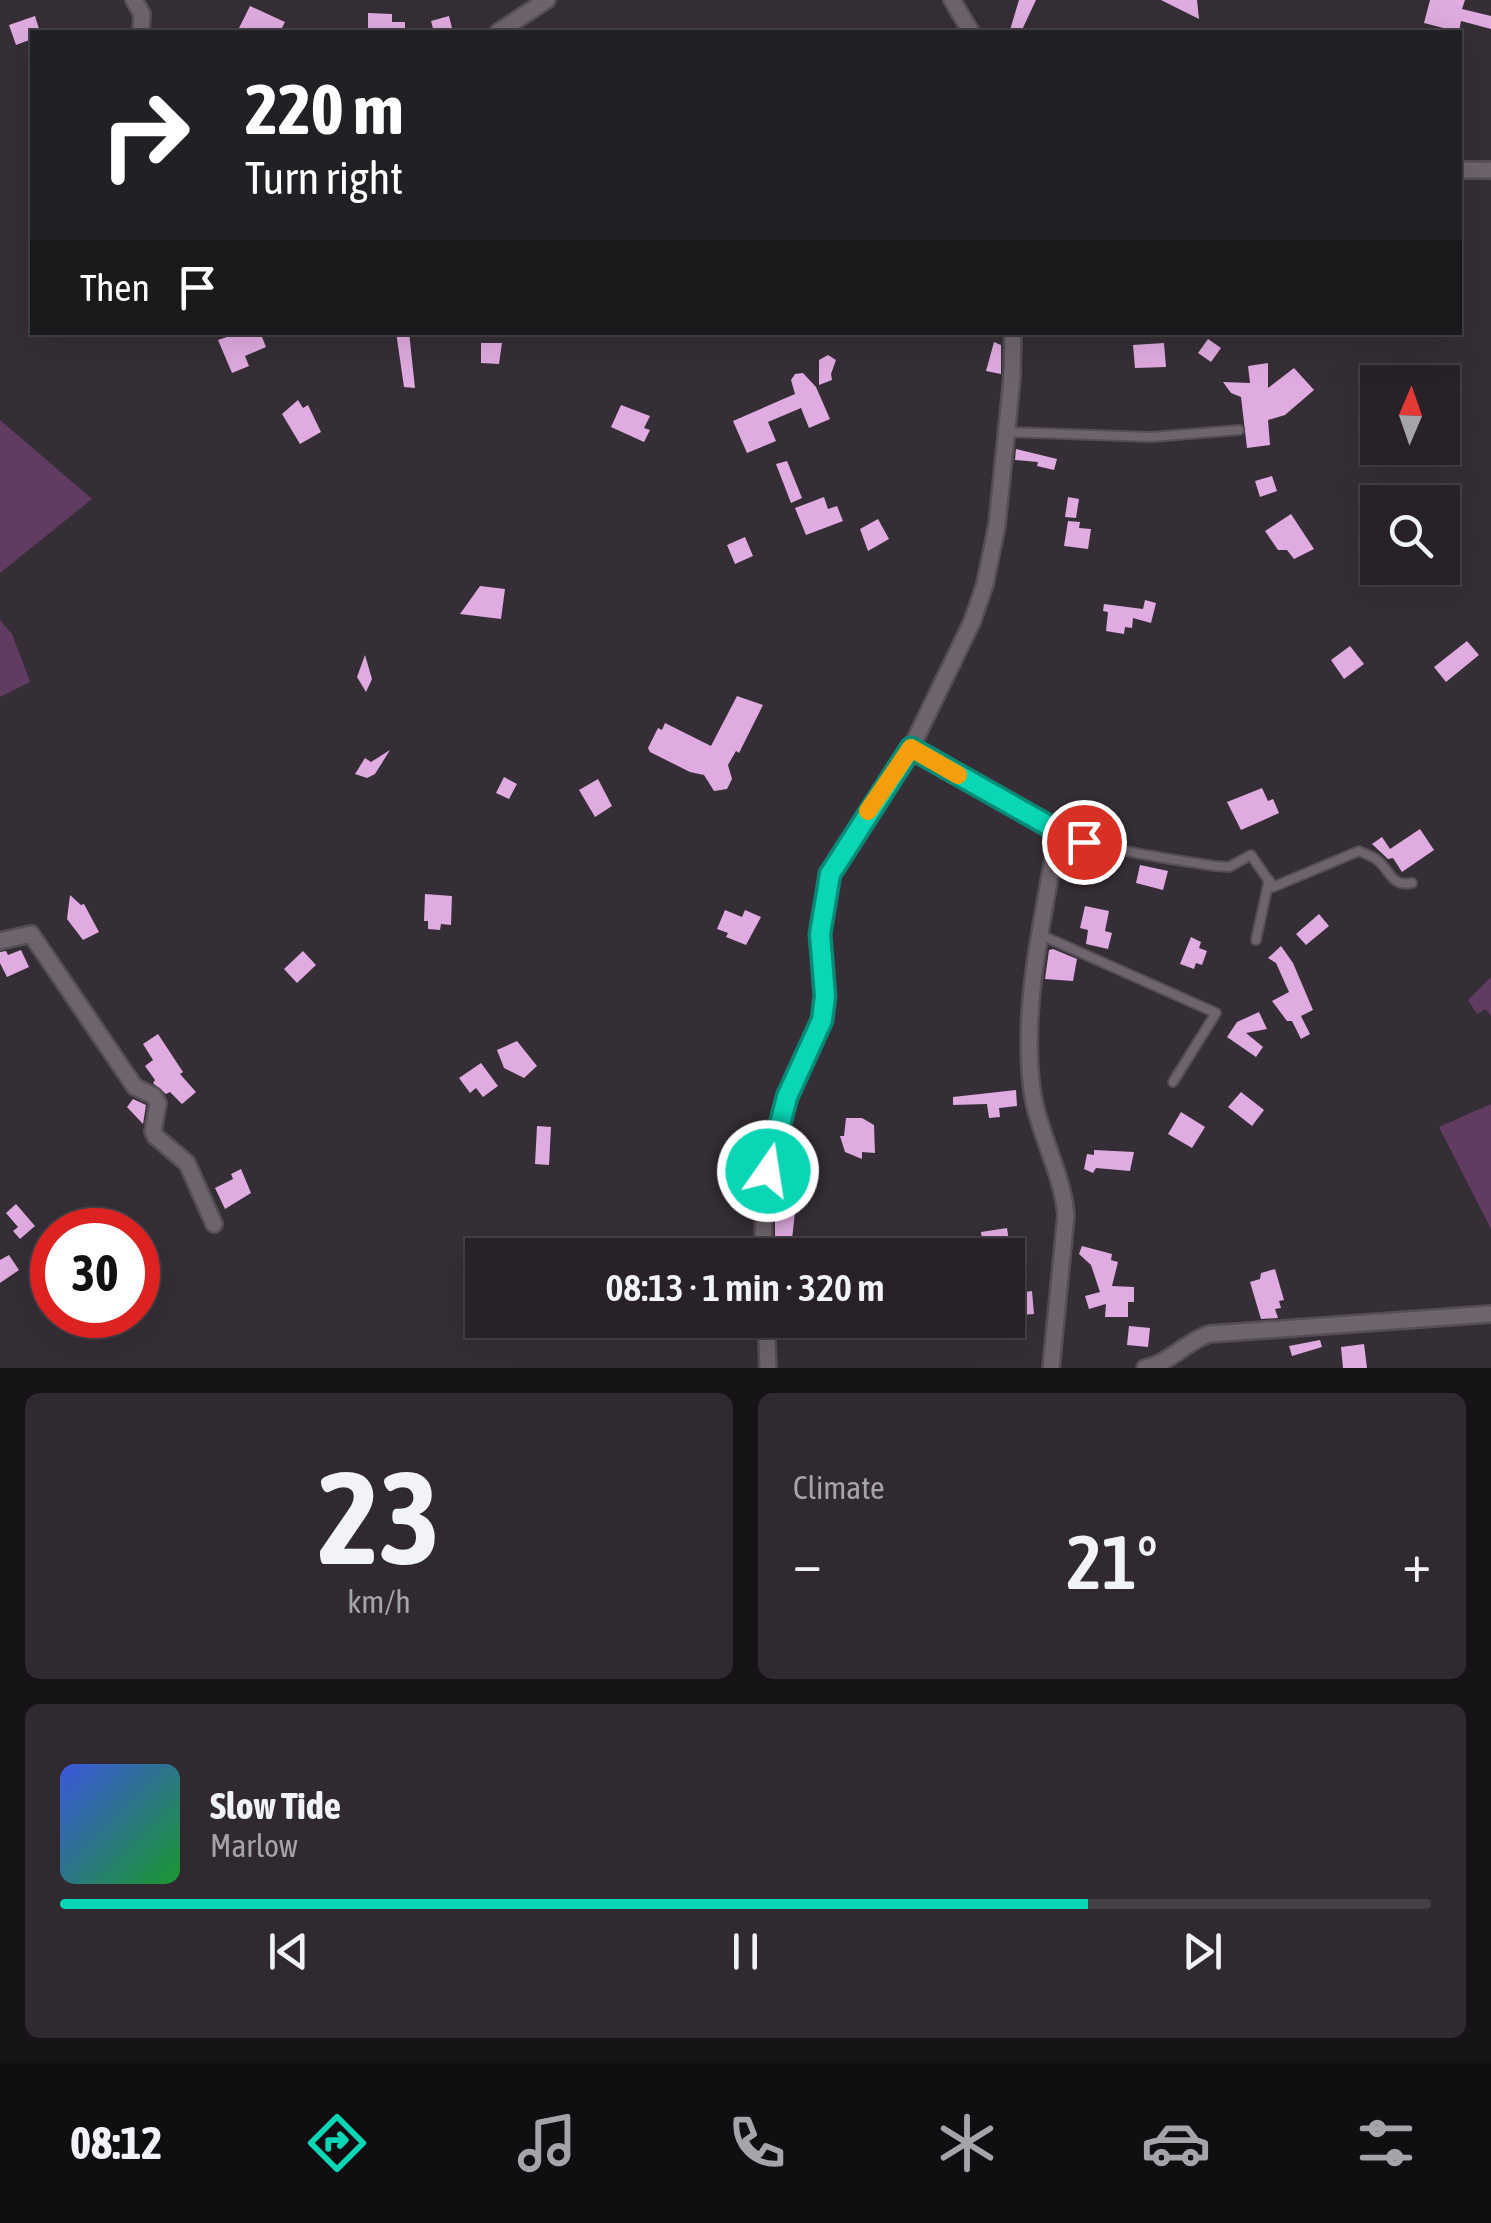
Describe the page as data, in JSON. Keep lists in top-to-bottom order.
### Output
{
  "north": "top",
  "page": {
    "turn": ["220 m", "Turn right"],
    "then": "Then",
    "limit": "30",
    "trip": "08:13 · 1 min · 320 m",
    "tile": [
      ["23", "km/h"],
      "Climate"
    ],
    "heat": ["−", "21°", "+"],
    "song": ["Slow Tide", "Marlow"],
    "tabs": "08:12"
  }
}
